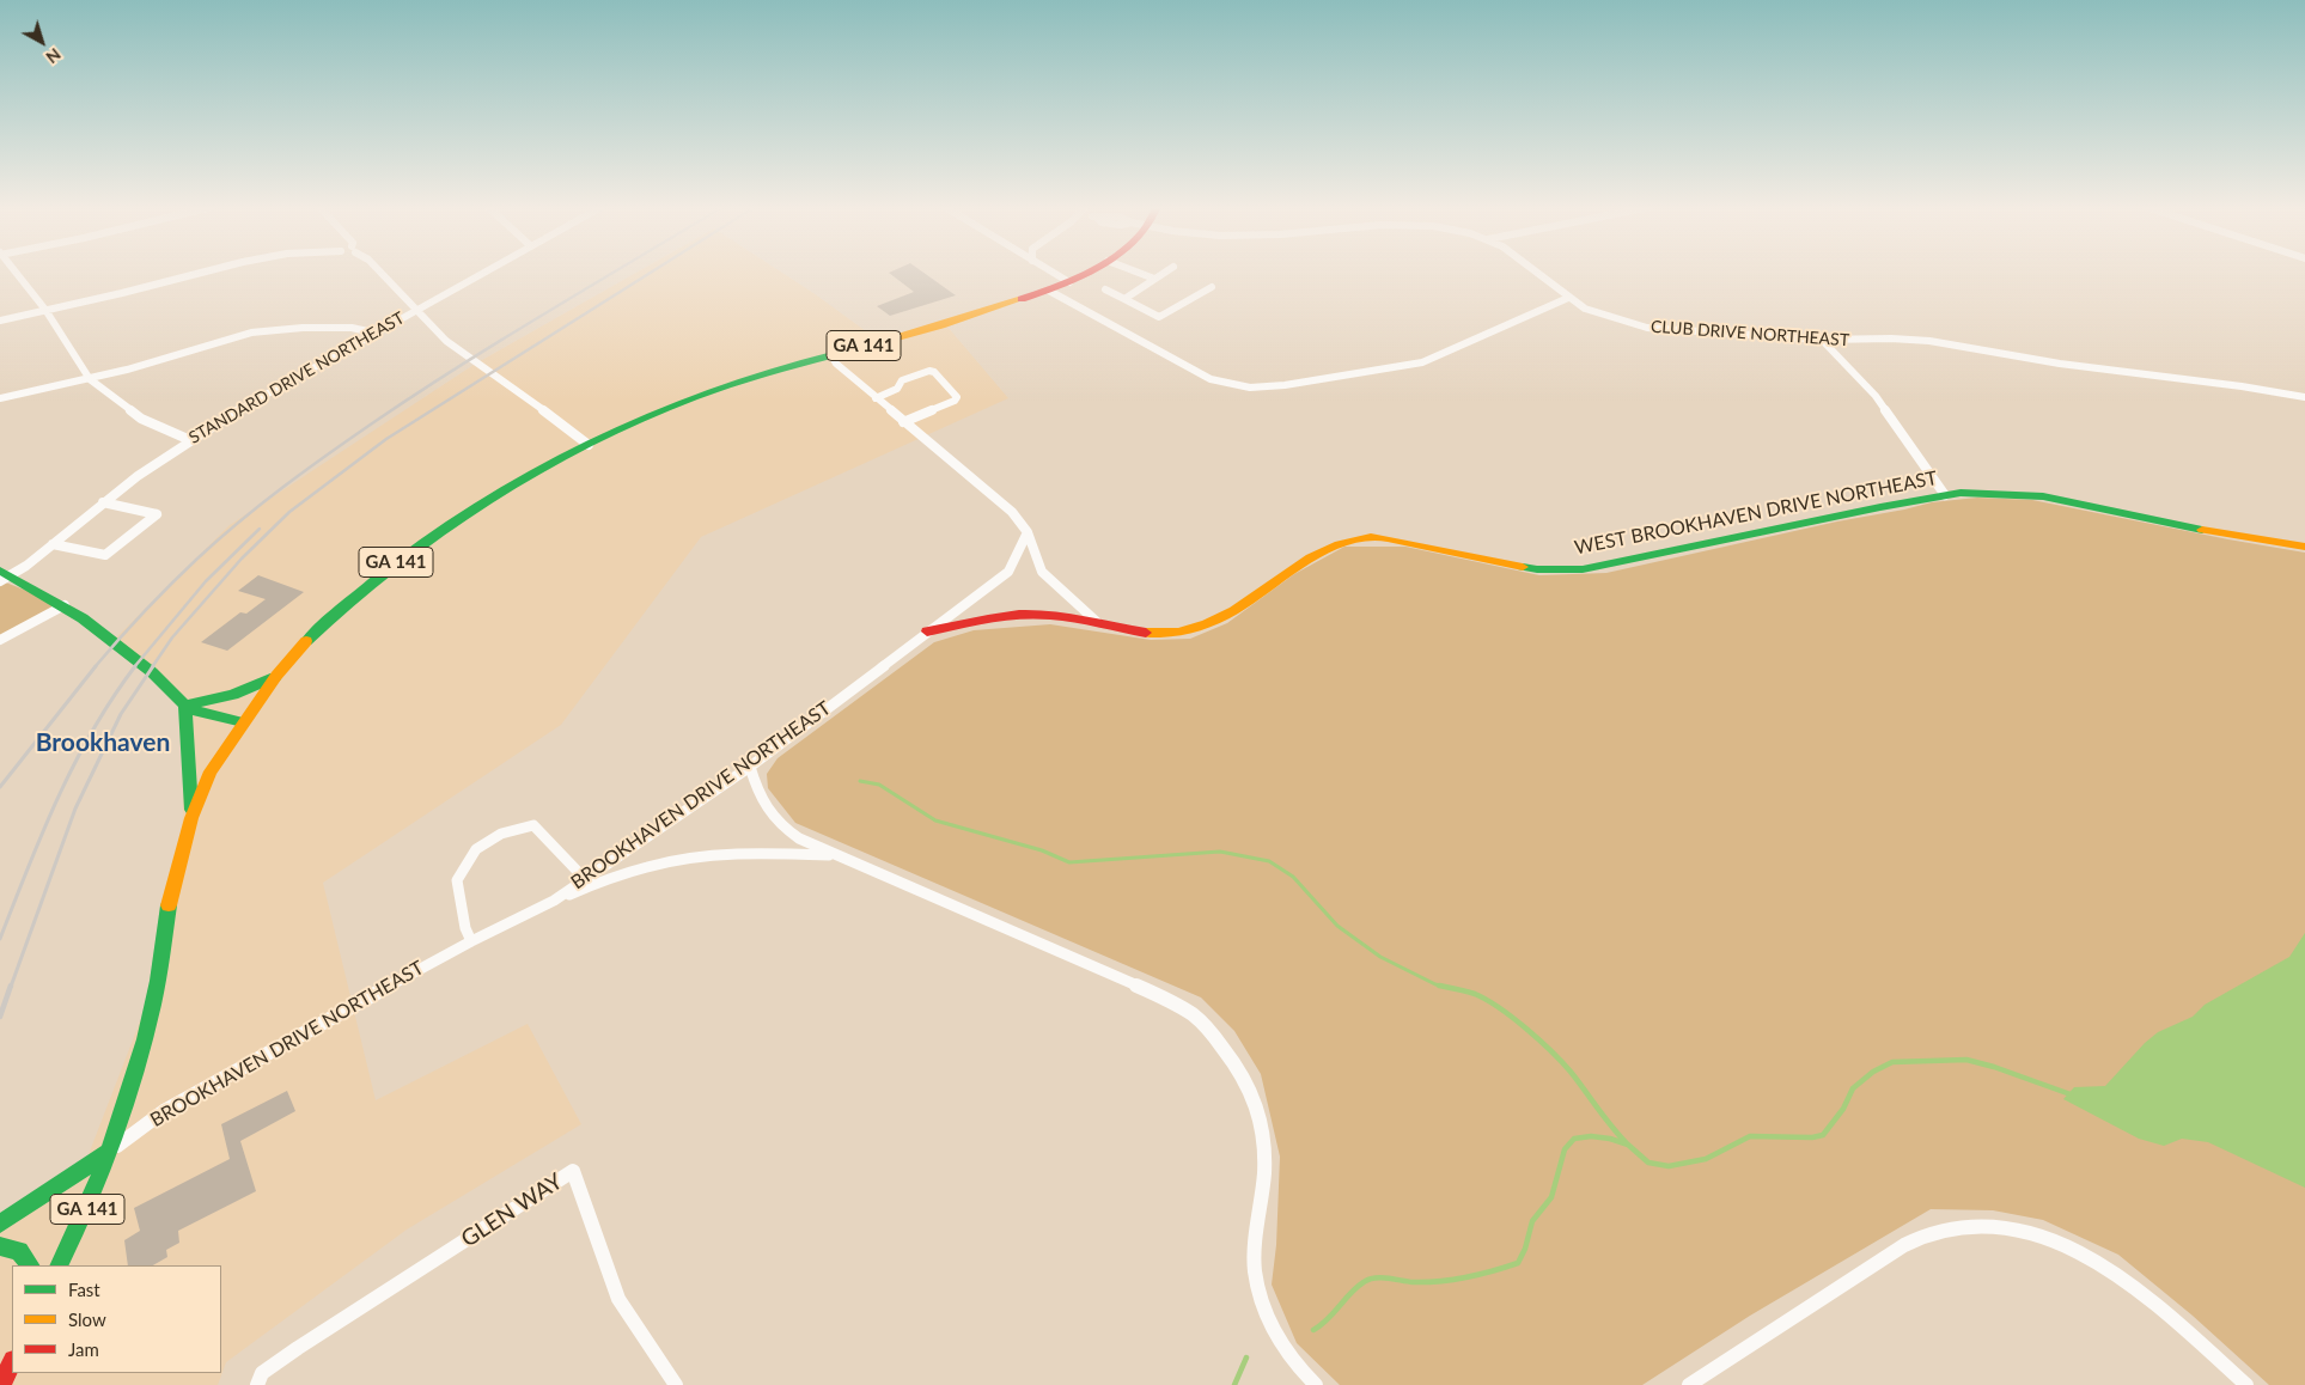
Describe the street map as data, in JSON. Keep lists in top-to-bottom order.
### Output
{
  "streets": {
    "main road": ["GA 141", "WEST BROOKHAVEN DRIVE NORTHEAST"],
    "street": [
      "CLUB DRIVE NORTHEAST",
      "STANDARD DRIVE NORTHEAST",
      "BROOKHAVEN DRIVE NORTHEAST",
      "GLEN WAY"
    ]
  },
  "crossings": [
    ["GA 141", "BROOKHAVEN DRIVE NORTHEAST"],
    ["WEST BROOKHAVEN DRIVE NORTHEAST", "BROOKHAVEN DRIVE NORTHEAST"]
  ],
  "districts": ["Brookhaven"],
  "legend": ["Fast", "Slow", "Jam"],
  "north": "bottom right"
}
